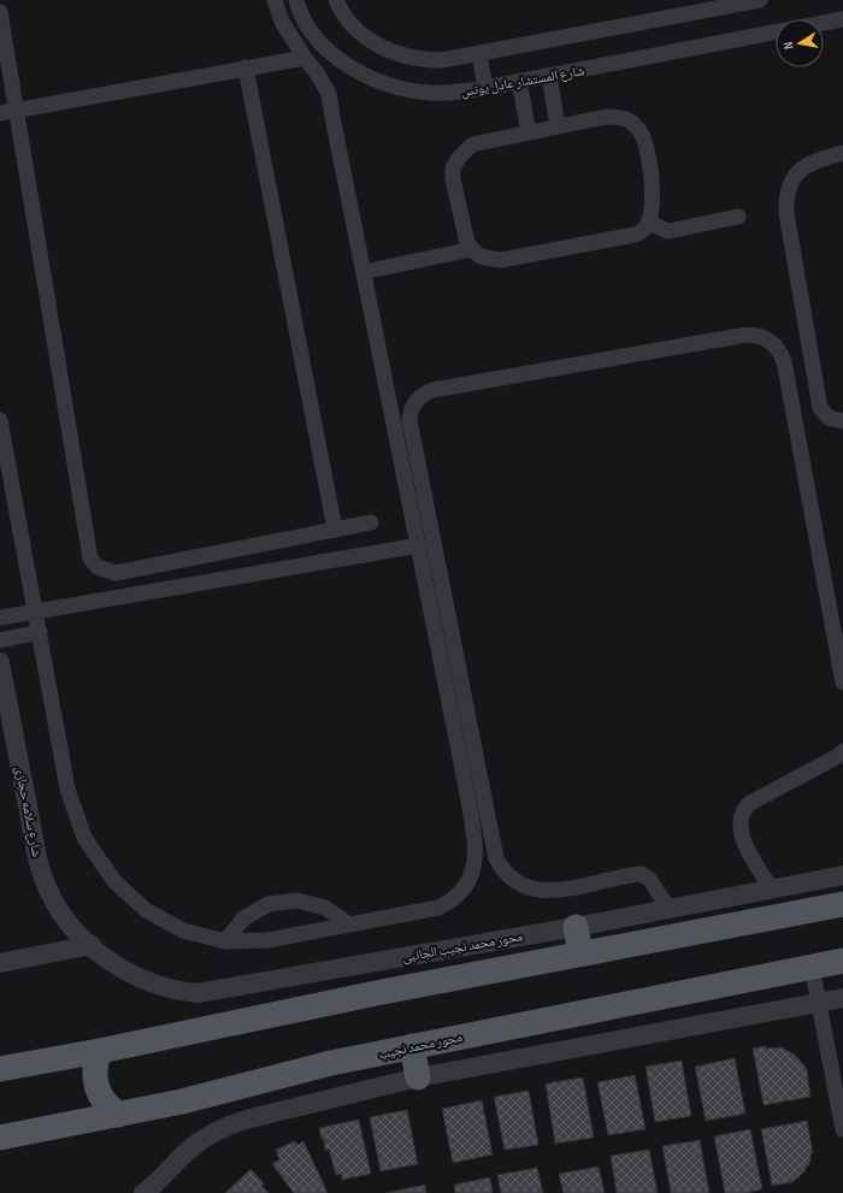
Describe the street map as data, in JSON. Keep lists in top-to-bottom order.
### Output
{
  "streets": {
    "main road": ["محور محمد نجيب"],
    "street": ["شارع المستشار عادل يونس", "شارع سلامه حجازى", "محور محمد نجيب الجانبى"]
  },
  "crossings": [
    ["شارع سلامه حجازى", "محور محمد نجيب الجانبى"]
  ],
  "north": "left"
}
